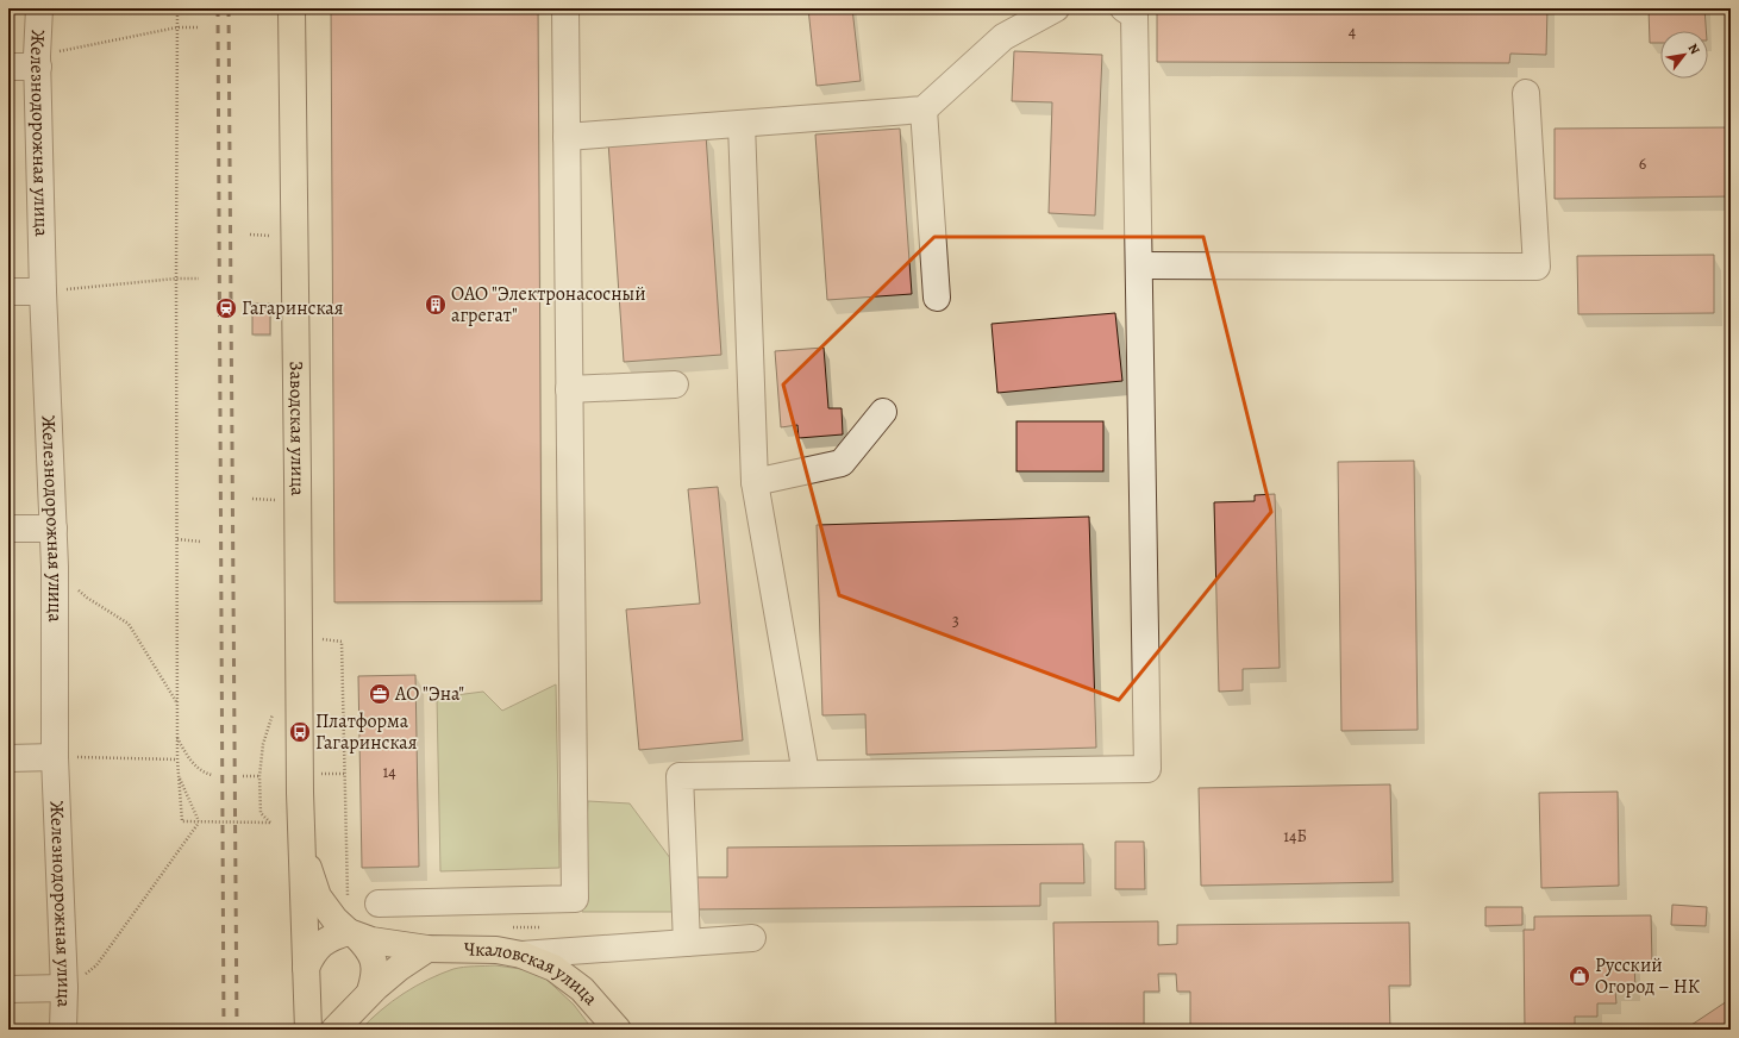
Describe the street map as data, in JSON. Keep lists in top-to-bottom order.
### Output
{
  "streets": {
    "main road": ["Заводская улица", "Чкаловская улица"],
    "street": ["Железнодорожная улица"]
  },
  "crossings": [
    ["Заводская улица", "Чкаловская улица"]
  ],
  "places": {
    "building": ["ОАО \"Электронасосный агрегат\""],
    "station": ["Гагаринская"],
    "office": ["АО \"Эна\""],
    "bus stop": ["Платформа Гагаринская"],
    "shop": ["Русский Огород – НК"]
  },
  "house_numbers": [
    "4",
    "6",
    "3",
    "14",
    "14Б"
  ],
  "north": "top right"
}
